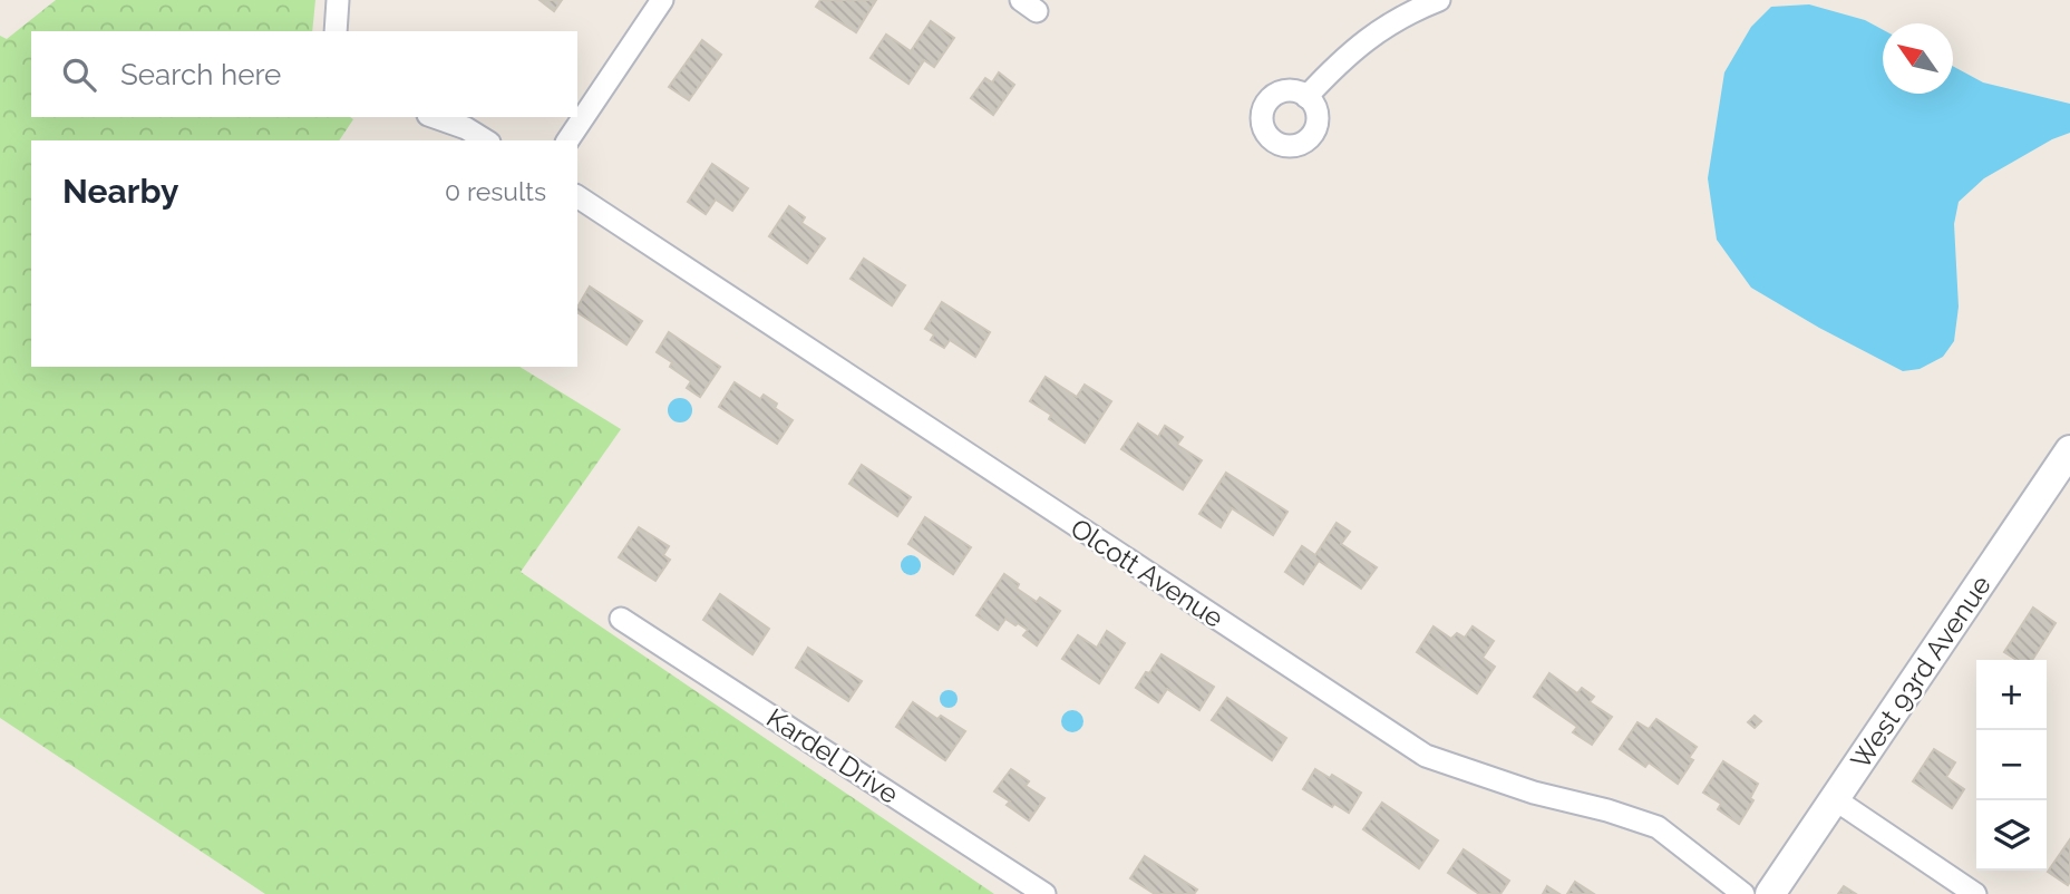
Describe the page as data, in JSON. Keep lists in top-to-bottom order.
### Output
{
  "streets": {
    "street": ["Olcott Avenue", "West 93rd Avenue", "Kardel Drive"]
  },
  "north": "top left",
  "page": {
    "search": "Search here",
    "heading": ["Nearby", "0 results"],
    "map_buttons": ["+", "−"]
  }
}
